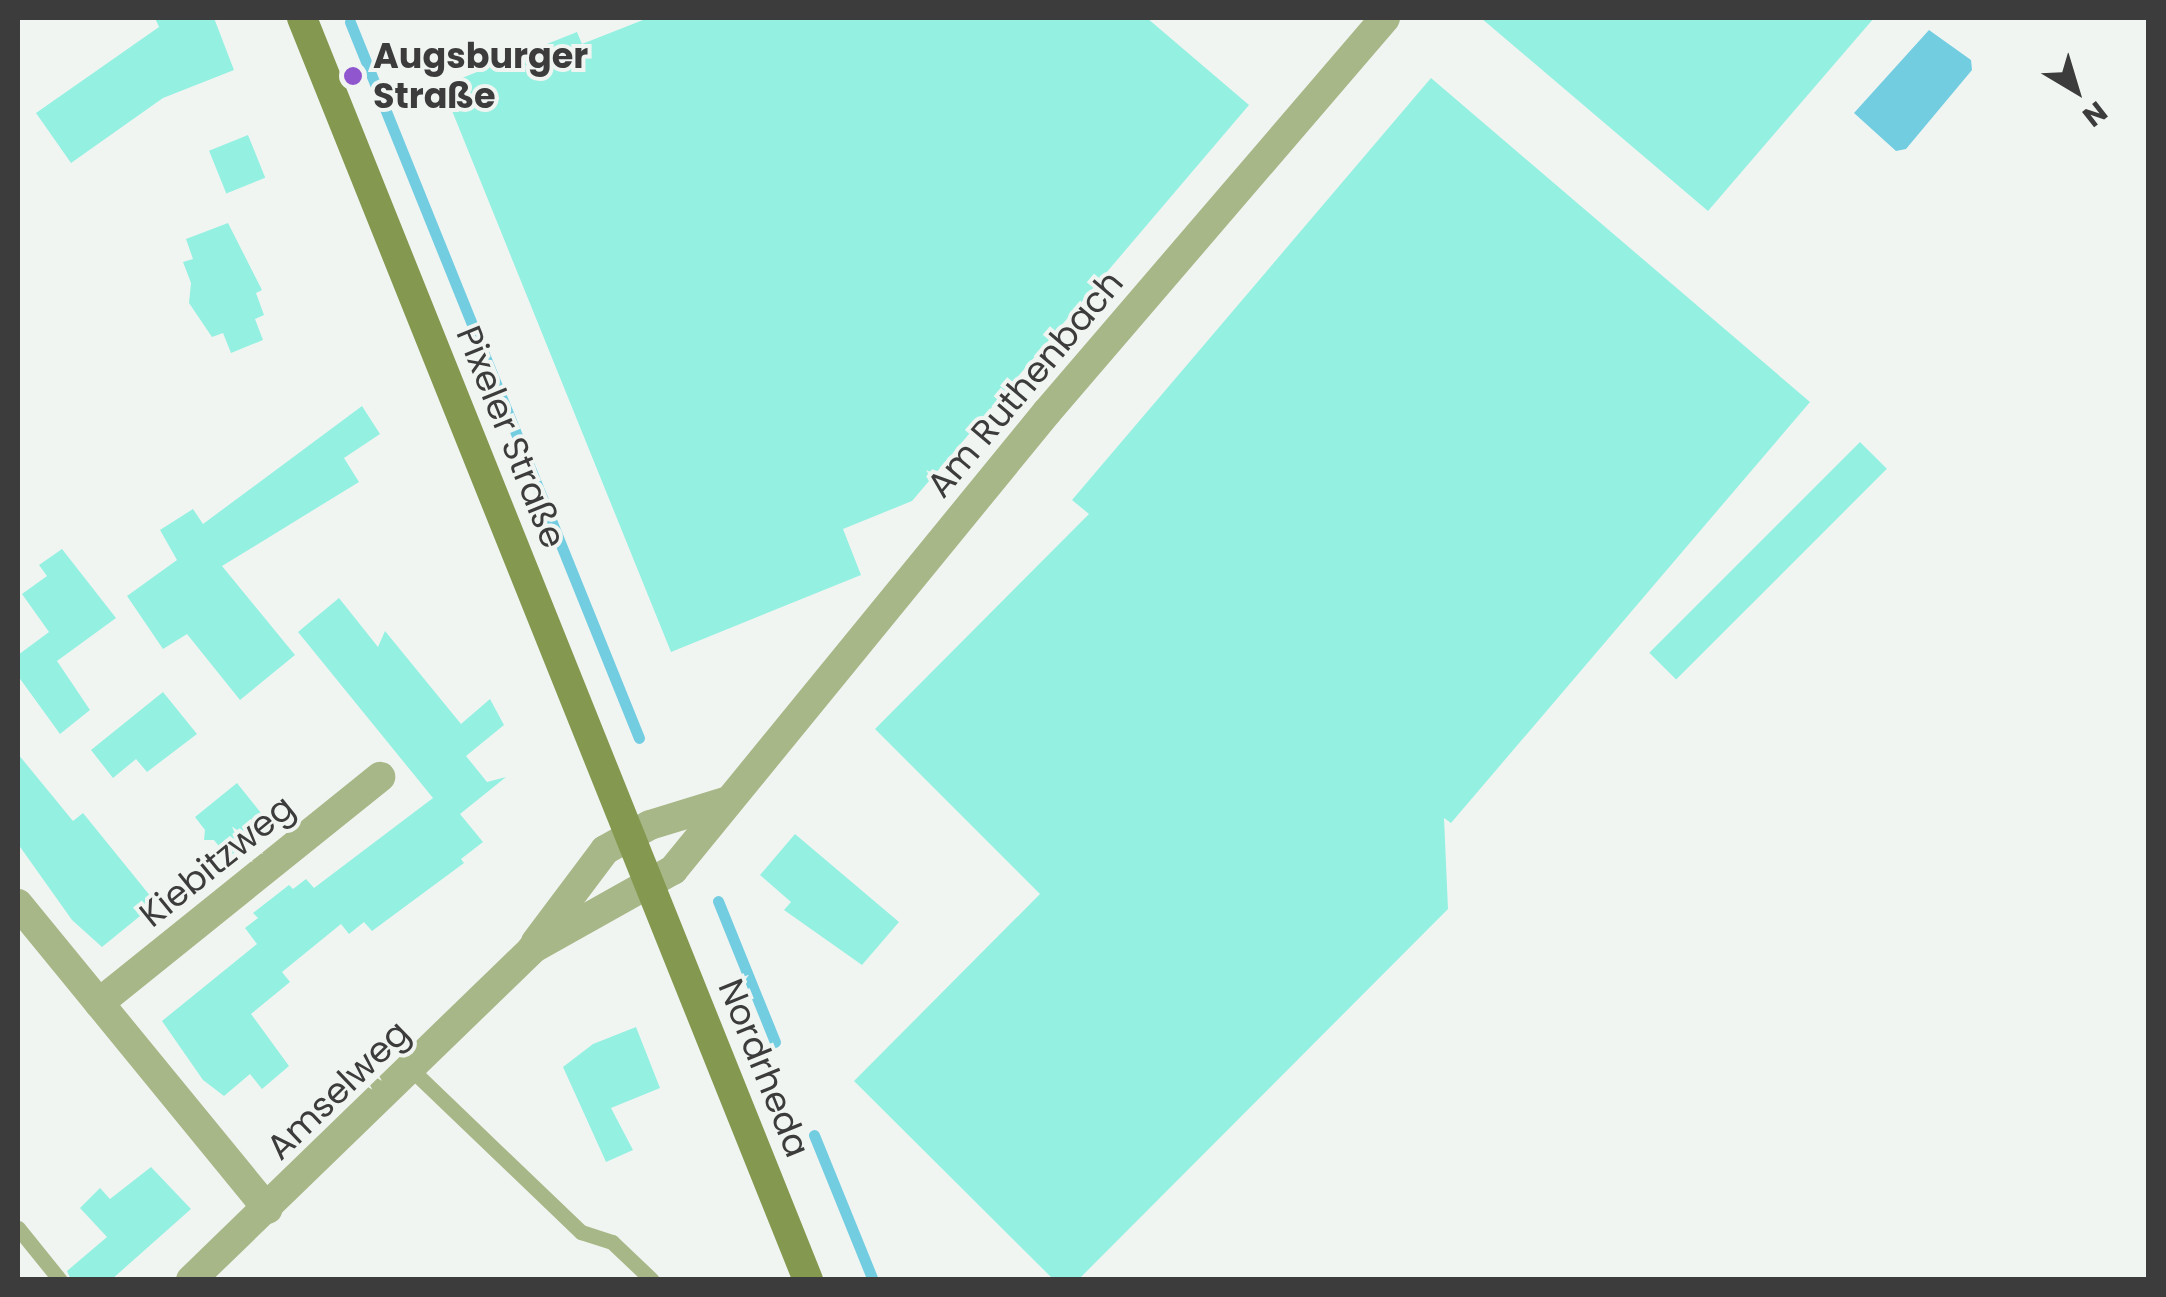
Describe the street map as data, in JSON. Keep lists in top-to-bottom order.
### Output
{
  "streets": {
    "main road": ["Pixeler Straße", "Nordrheda"],
    "street": ["Am Ruthenbach", "Kiebitzweg", "Amselweg"]
  },
  "crossings": [
    ["Am Ruthenbach", "Pixeler Straße"],
    ["Am Ruthenbach", "Nordrheda"],
    ["Am Ruthenbach", "Amselweg"],
    ["Pixeler Straße", "Nordrheda"],
    ["Pixeler Straße", "Amselweg"],
    ["Nordrheda", "Amselweg"]
  ],
  "places": ["Augsburger Straße"],
  "north": "bottom right"
}
